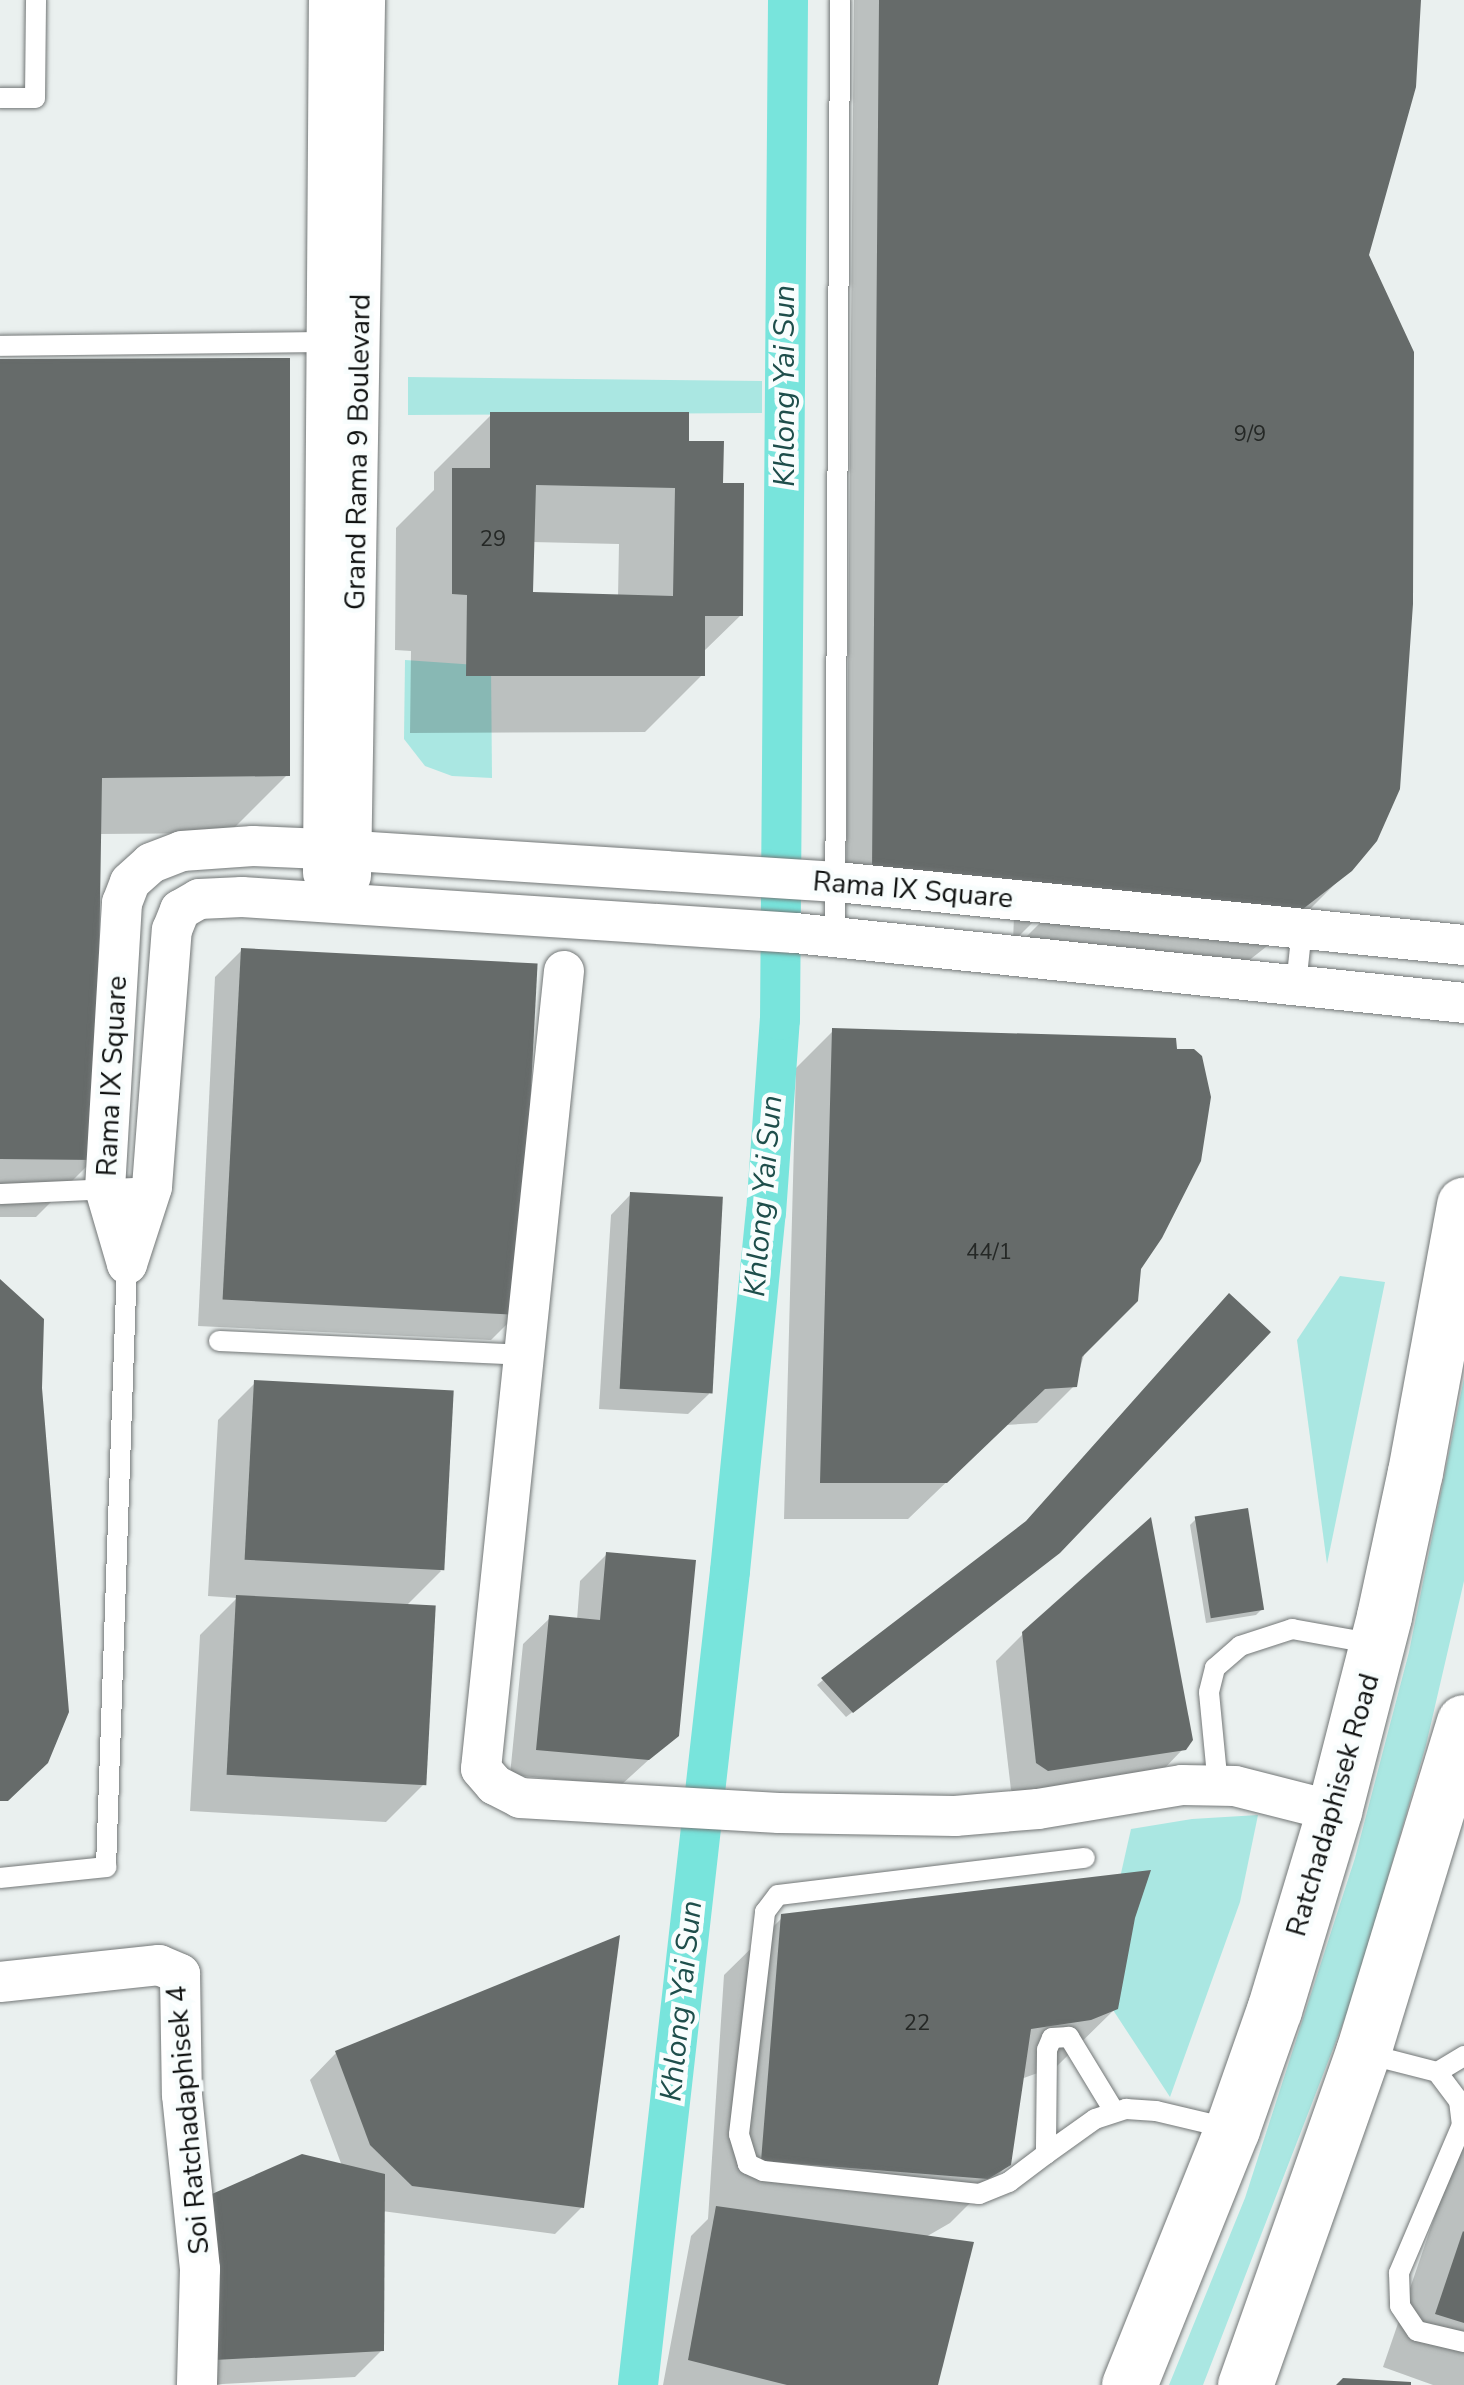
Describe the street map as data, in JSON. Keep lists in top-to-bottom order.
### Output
{
  "streets": {
    "main road": ["Ratchadaphisek Road"],
    "street": ["Grand Rama 9 Boulevard", "Rama IX Square", "Soi Ratchadaphisek 4"]
  },
  "crossings": [
    ["Grand Rama 9 Boulevard", "Rama IX Square"]
  ],
  "water": ["Khlong Yai Sun"],
  "house_numbers": [
    "9/9",
    "29",
    "44/1",
    "22"
  ]
}
